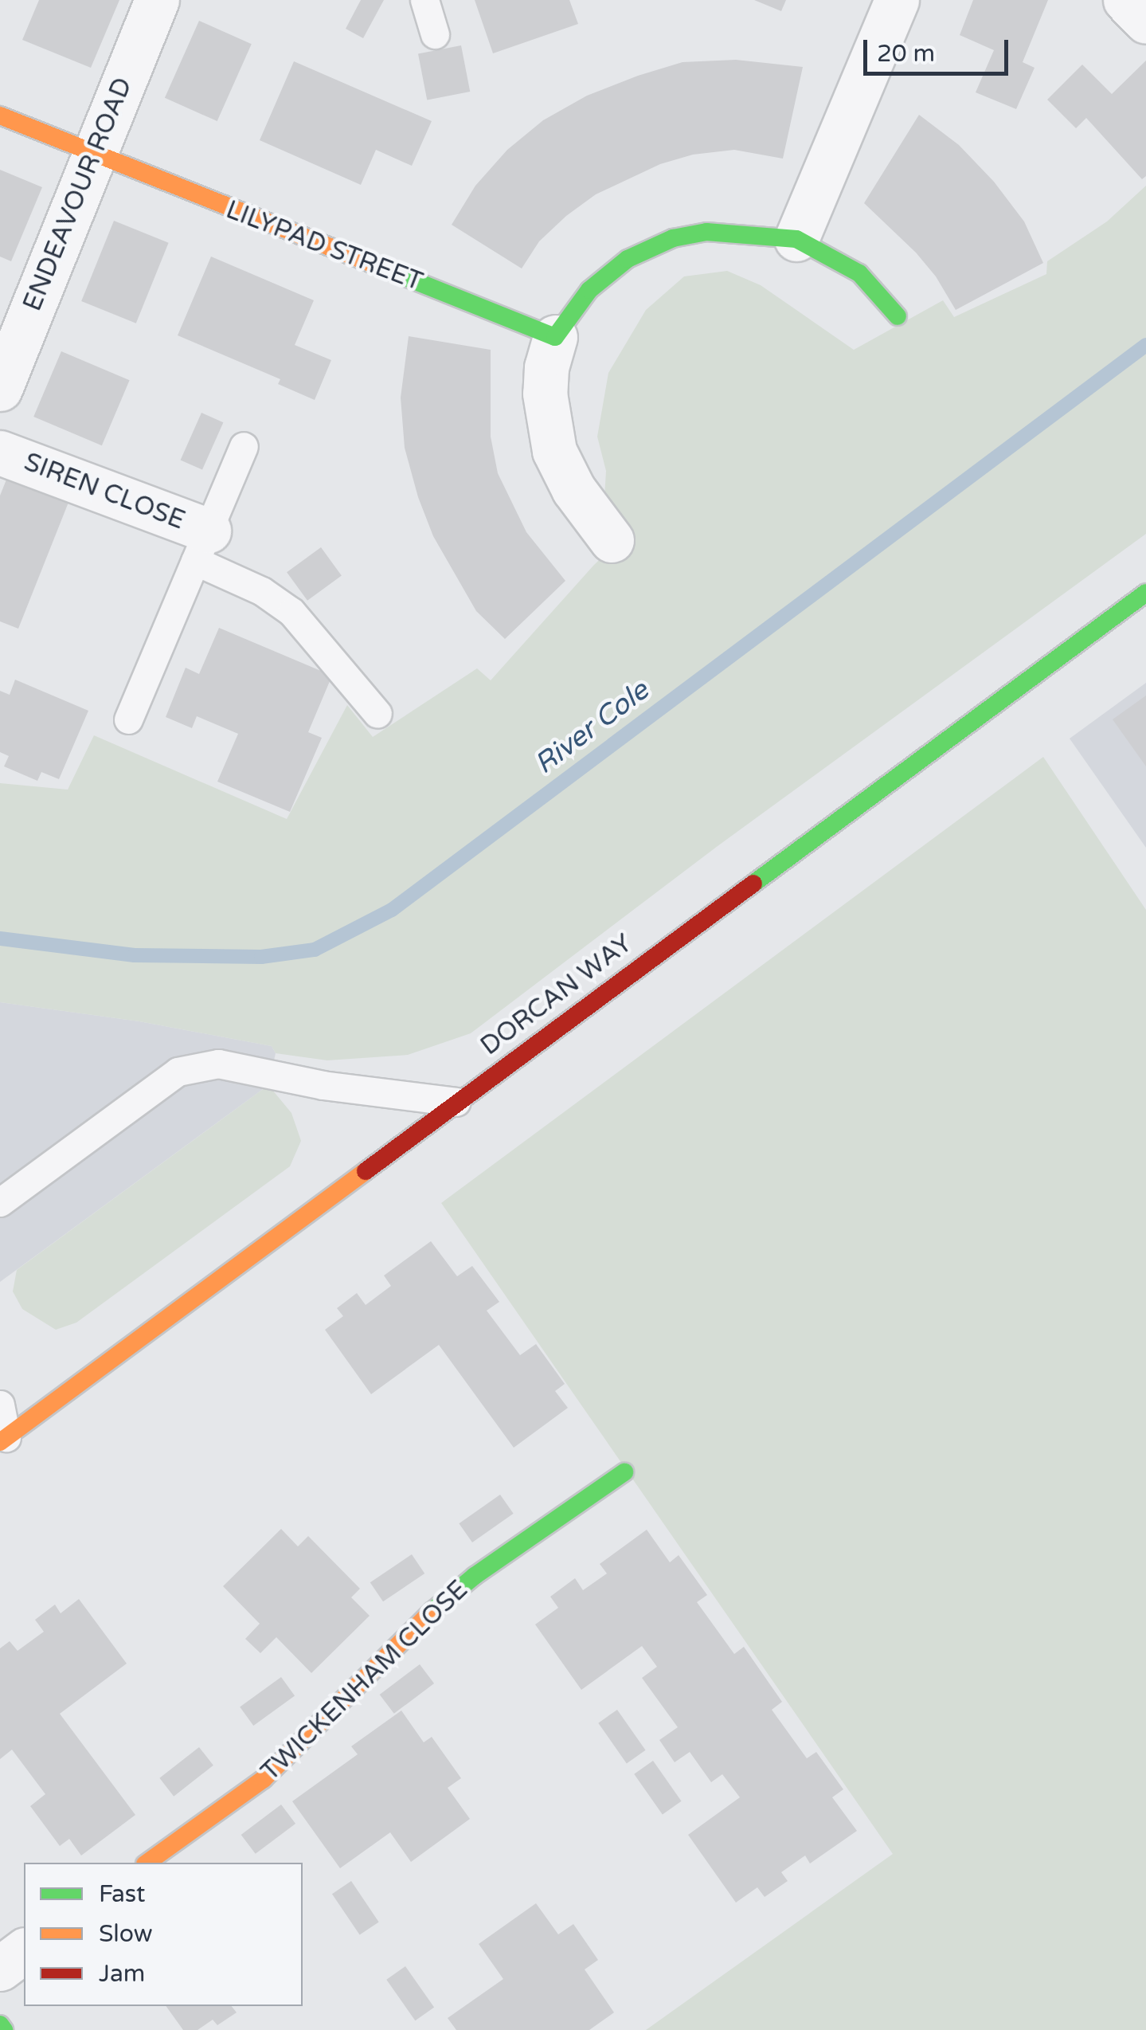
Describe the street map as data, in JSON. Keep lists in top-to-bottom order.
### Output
{
  "streets": {
    "street": [
      "ENDEAVOUR ROAD",
      "LILYPAD STREET",
      "SIREN CLOSE",
      "DORCAN WAY",
      "TWICKENHAM CLOSE"
    ]
  },
  "crossings": [
    ["ENDEAVOUR ROAD", "LILYPAD STREET"]
  ],
  "water": ["River Cole"],
  "legend": ["Fast", "Slow", "Jam"],
  "scale_bar": "20 m"
}
